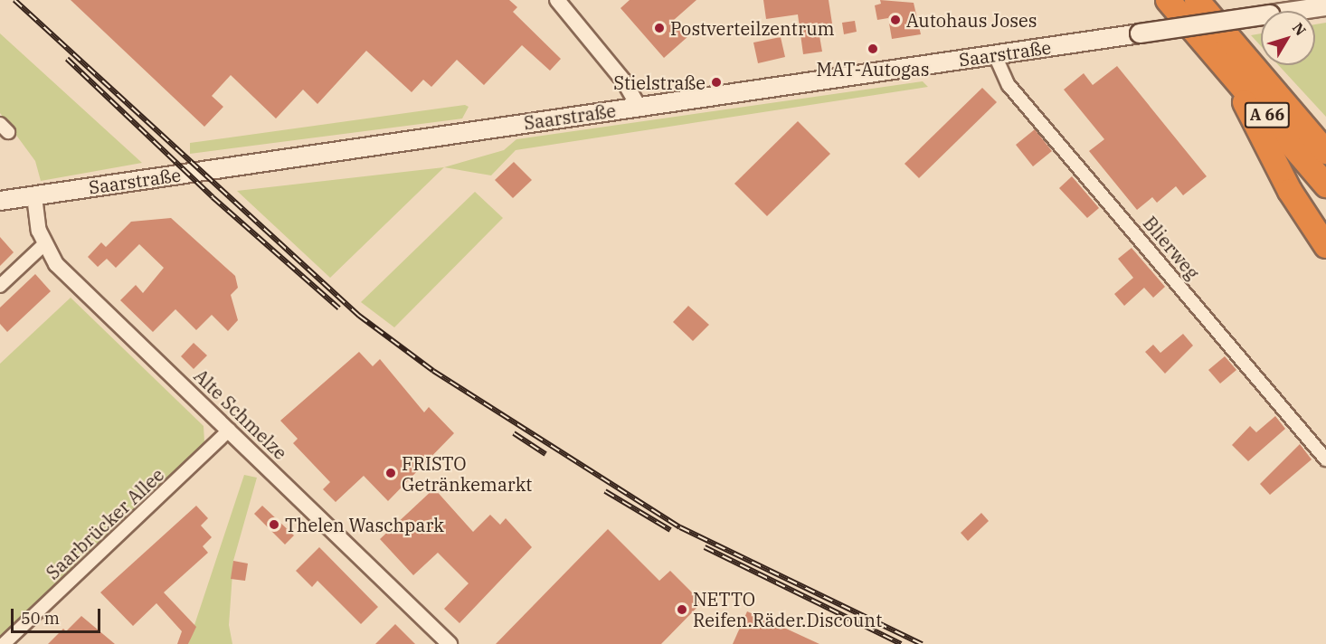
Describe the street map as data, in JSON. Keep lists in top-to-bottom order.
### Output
{
  "streets": {
    "highway": ["A 66"],
    "main road": ["Saarstraße"],
    "street": ["Blierweg", "Alte Schmelze", "Saarbrücker Allee"]
  },
  "crossings": [
    ["Saarstraße", "Blierweg"],
    ["Saarstraße", "Alte Schmelze"],
    ["Alte Schmelze", "Saarbrücker Allee"]
  ],
  "places": [
    "Autohaus Joses",
    "Postverteilzentrum",
    "MAT-Autogas",
    "Stielstraße",
    "FRISTO Getränkemarkt",
    "Thelen Waschpark",
    "NETTO Reifen.Räder.Discount"
  ],
  "scale_bar": "50 m",
  "north": "top right"
}
